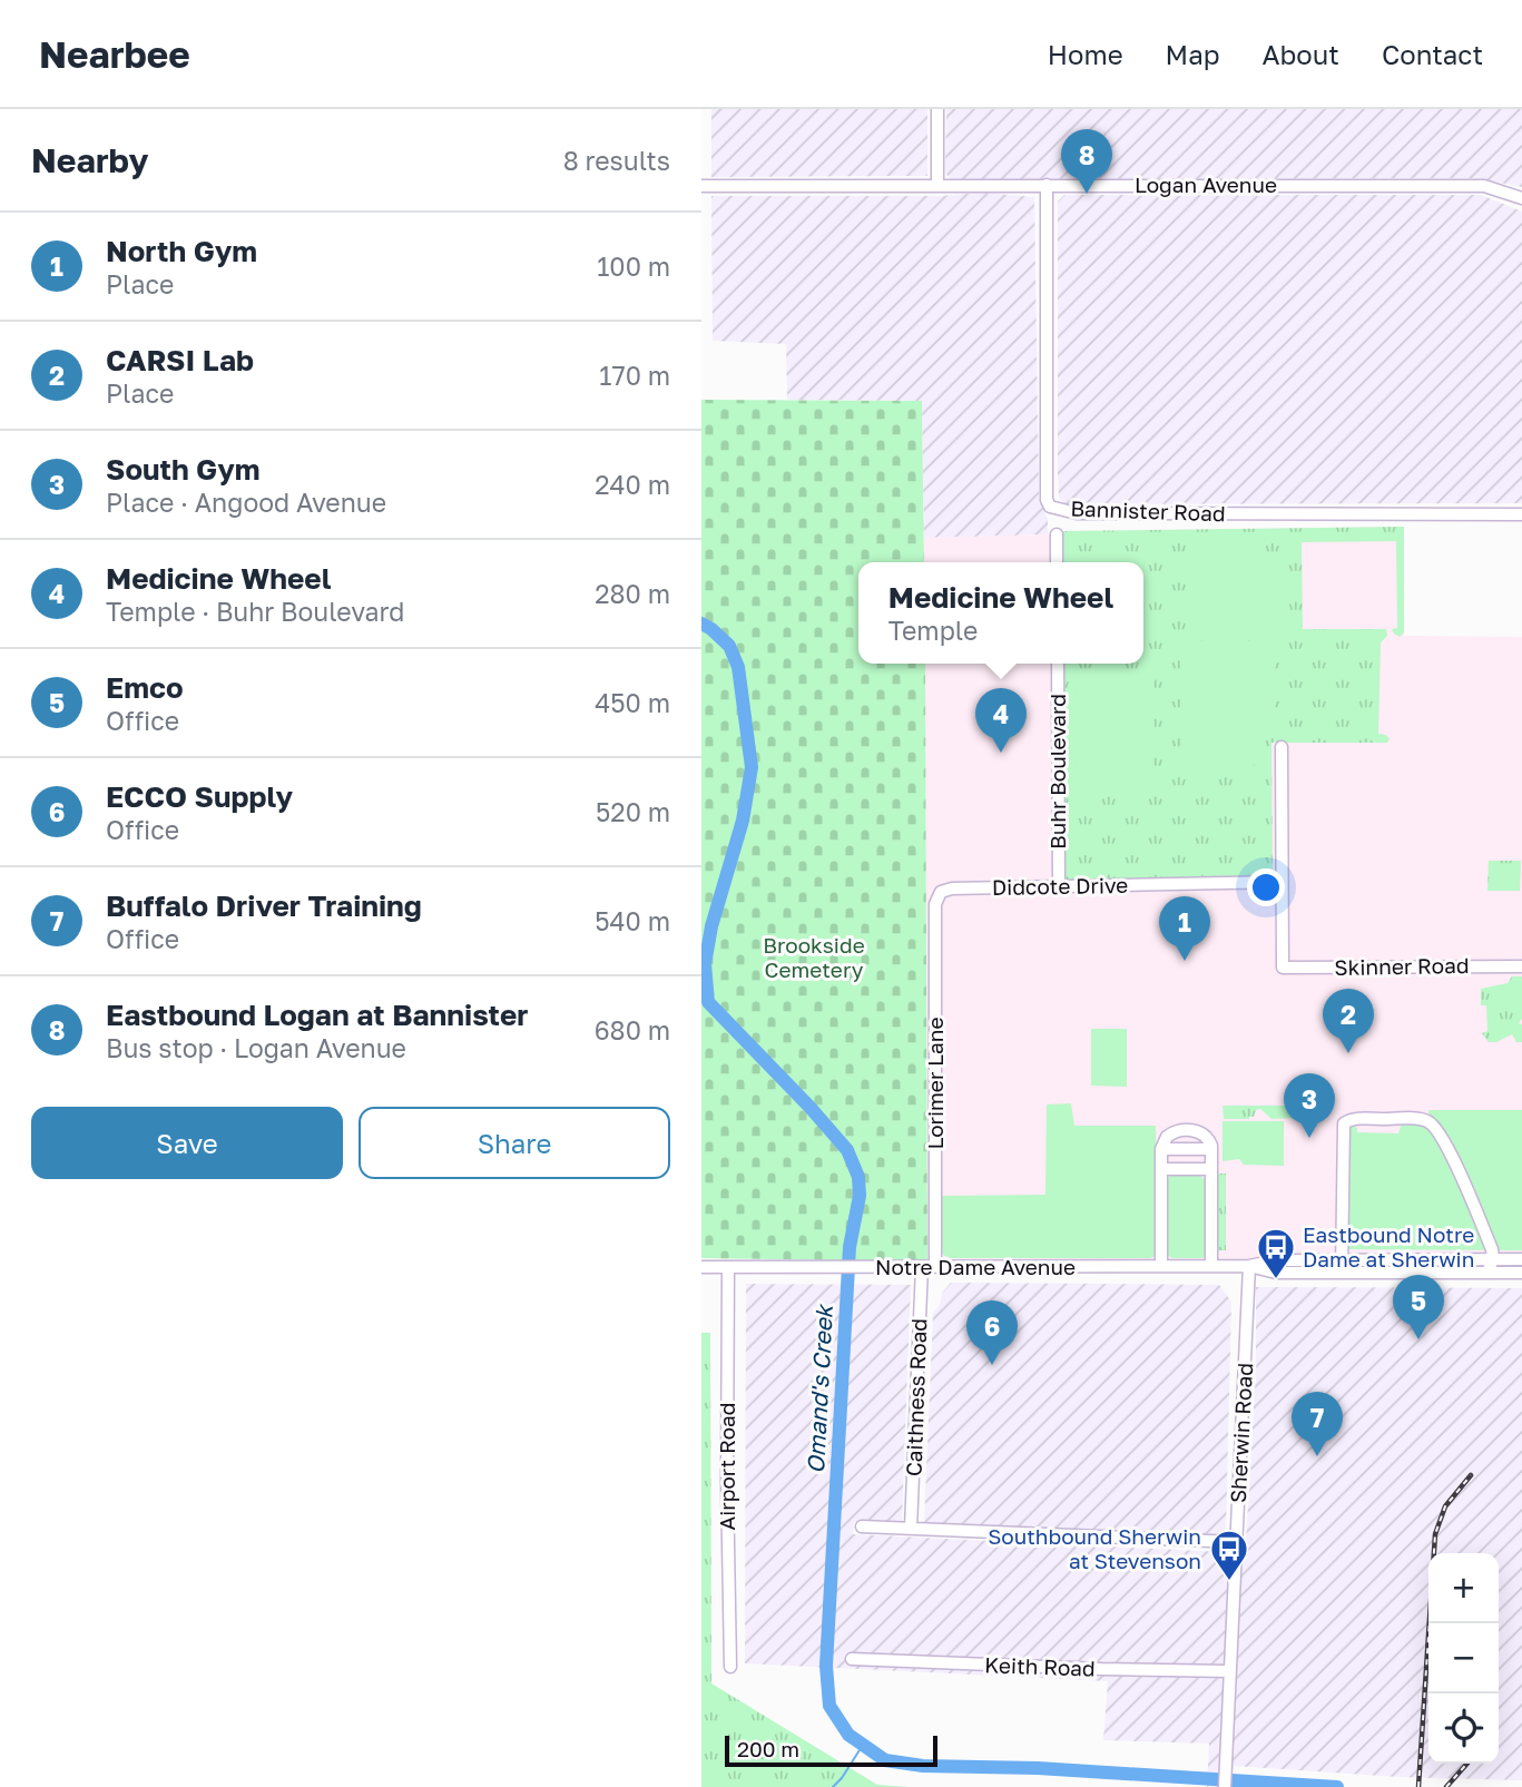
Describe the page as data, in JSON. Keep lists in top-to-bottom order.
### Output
{
  "streets": {
    "street": [
      "Logan Avenue",
      "Bannister Road",
      "Buhr Boulevard",
      "Didcote Drive",
      "Skinner Road",
      "Lorimer Lane",
      "Notre Dame Avenue",
      "Caithness Road",
      "Sherwin Road",
      "Airport Road",
      "Keith Road"
    ]
  },
  "crossings": [
    ["Logan Avenue", "Bannister Road"],
    ["Buhr Boulevard", "Didcote Drive"],
    ["Didcote Drive", "Skinner Road"],
    ["Didcote Drive", "Lorimer Lane"],
    ["Lorimer Lane", "Notre Dame Avenue"],
    ["Notre Dame Avenue", "Caithness Road"],
    ["Notre Dame Avenue", "Sherwin Road"],
    ["Notre Dame Avenue", "Airport Road"],
    ["Sherwin Road", "Keith Road"]
  ],
  "water": ["Omand's Creek"],
  "parks": ["Brookside Cemetery"],
  "places": {
    "bus stop": ["Eastbound Notre Dame at Sherwin", "Southbound Sherwin at Stevenson"]
  },
  "scale_bar": "200 m",
  "page": {
    "header": "Nearbee",
    "nav": [
      "Home",
      "Map",
      "About",
      "Contact"
    ],
    "heading": ["Nearby", "8 results"],
    "pins": [
      "8",
      "4",
      "1",
      "2",
      "3",
      "5",
      "6",
      "7"
    ],
    "list": [
      {
        "mark": "1",
        "name": "North Gym",
        "note": "Place",
        "value": "100 m"
      },
      {
        "mark": "2",
        "name": "CARSI Lab",
        "note": "Place",
        "value": "170 m"
      },
      {
        "mark": "3",
        "name": "South Gym",
        "note": "Place · Angood Avenue",
        "value": "240 m"
      },
      {
        "mark": "4",
        "name": "Medicine Wheel",
        "note": "Temple · Buhr Boulevard",
        "value": "280 m"
      },
      {
        "mark": "5",
        "name": "Emco",
        "note": "Office",
        "value": "450 m"
      },
      {
        "mark": "6",
        "name": "ECCO Supply",
        "note": "Office",
        "value": "520 m"
      },
      {
        "mark": "7",
        "name": "Buffalo Driver Training",
        "note": "Office",
        "value": "540 m"
      },
      {
        "mark": "8",
        "name": "Eastbound Logan at Bannister",
        "note": "Bus stop · Logan Avenue",
        "value": "680 m"
      }
    ],
    "popup": ["Medicine Wheel", "Temple"],
    "buttons": ["Save", "Share"],
    "map_buttons": ["+", "−"],
    "scale": "200 m"
  }
}
